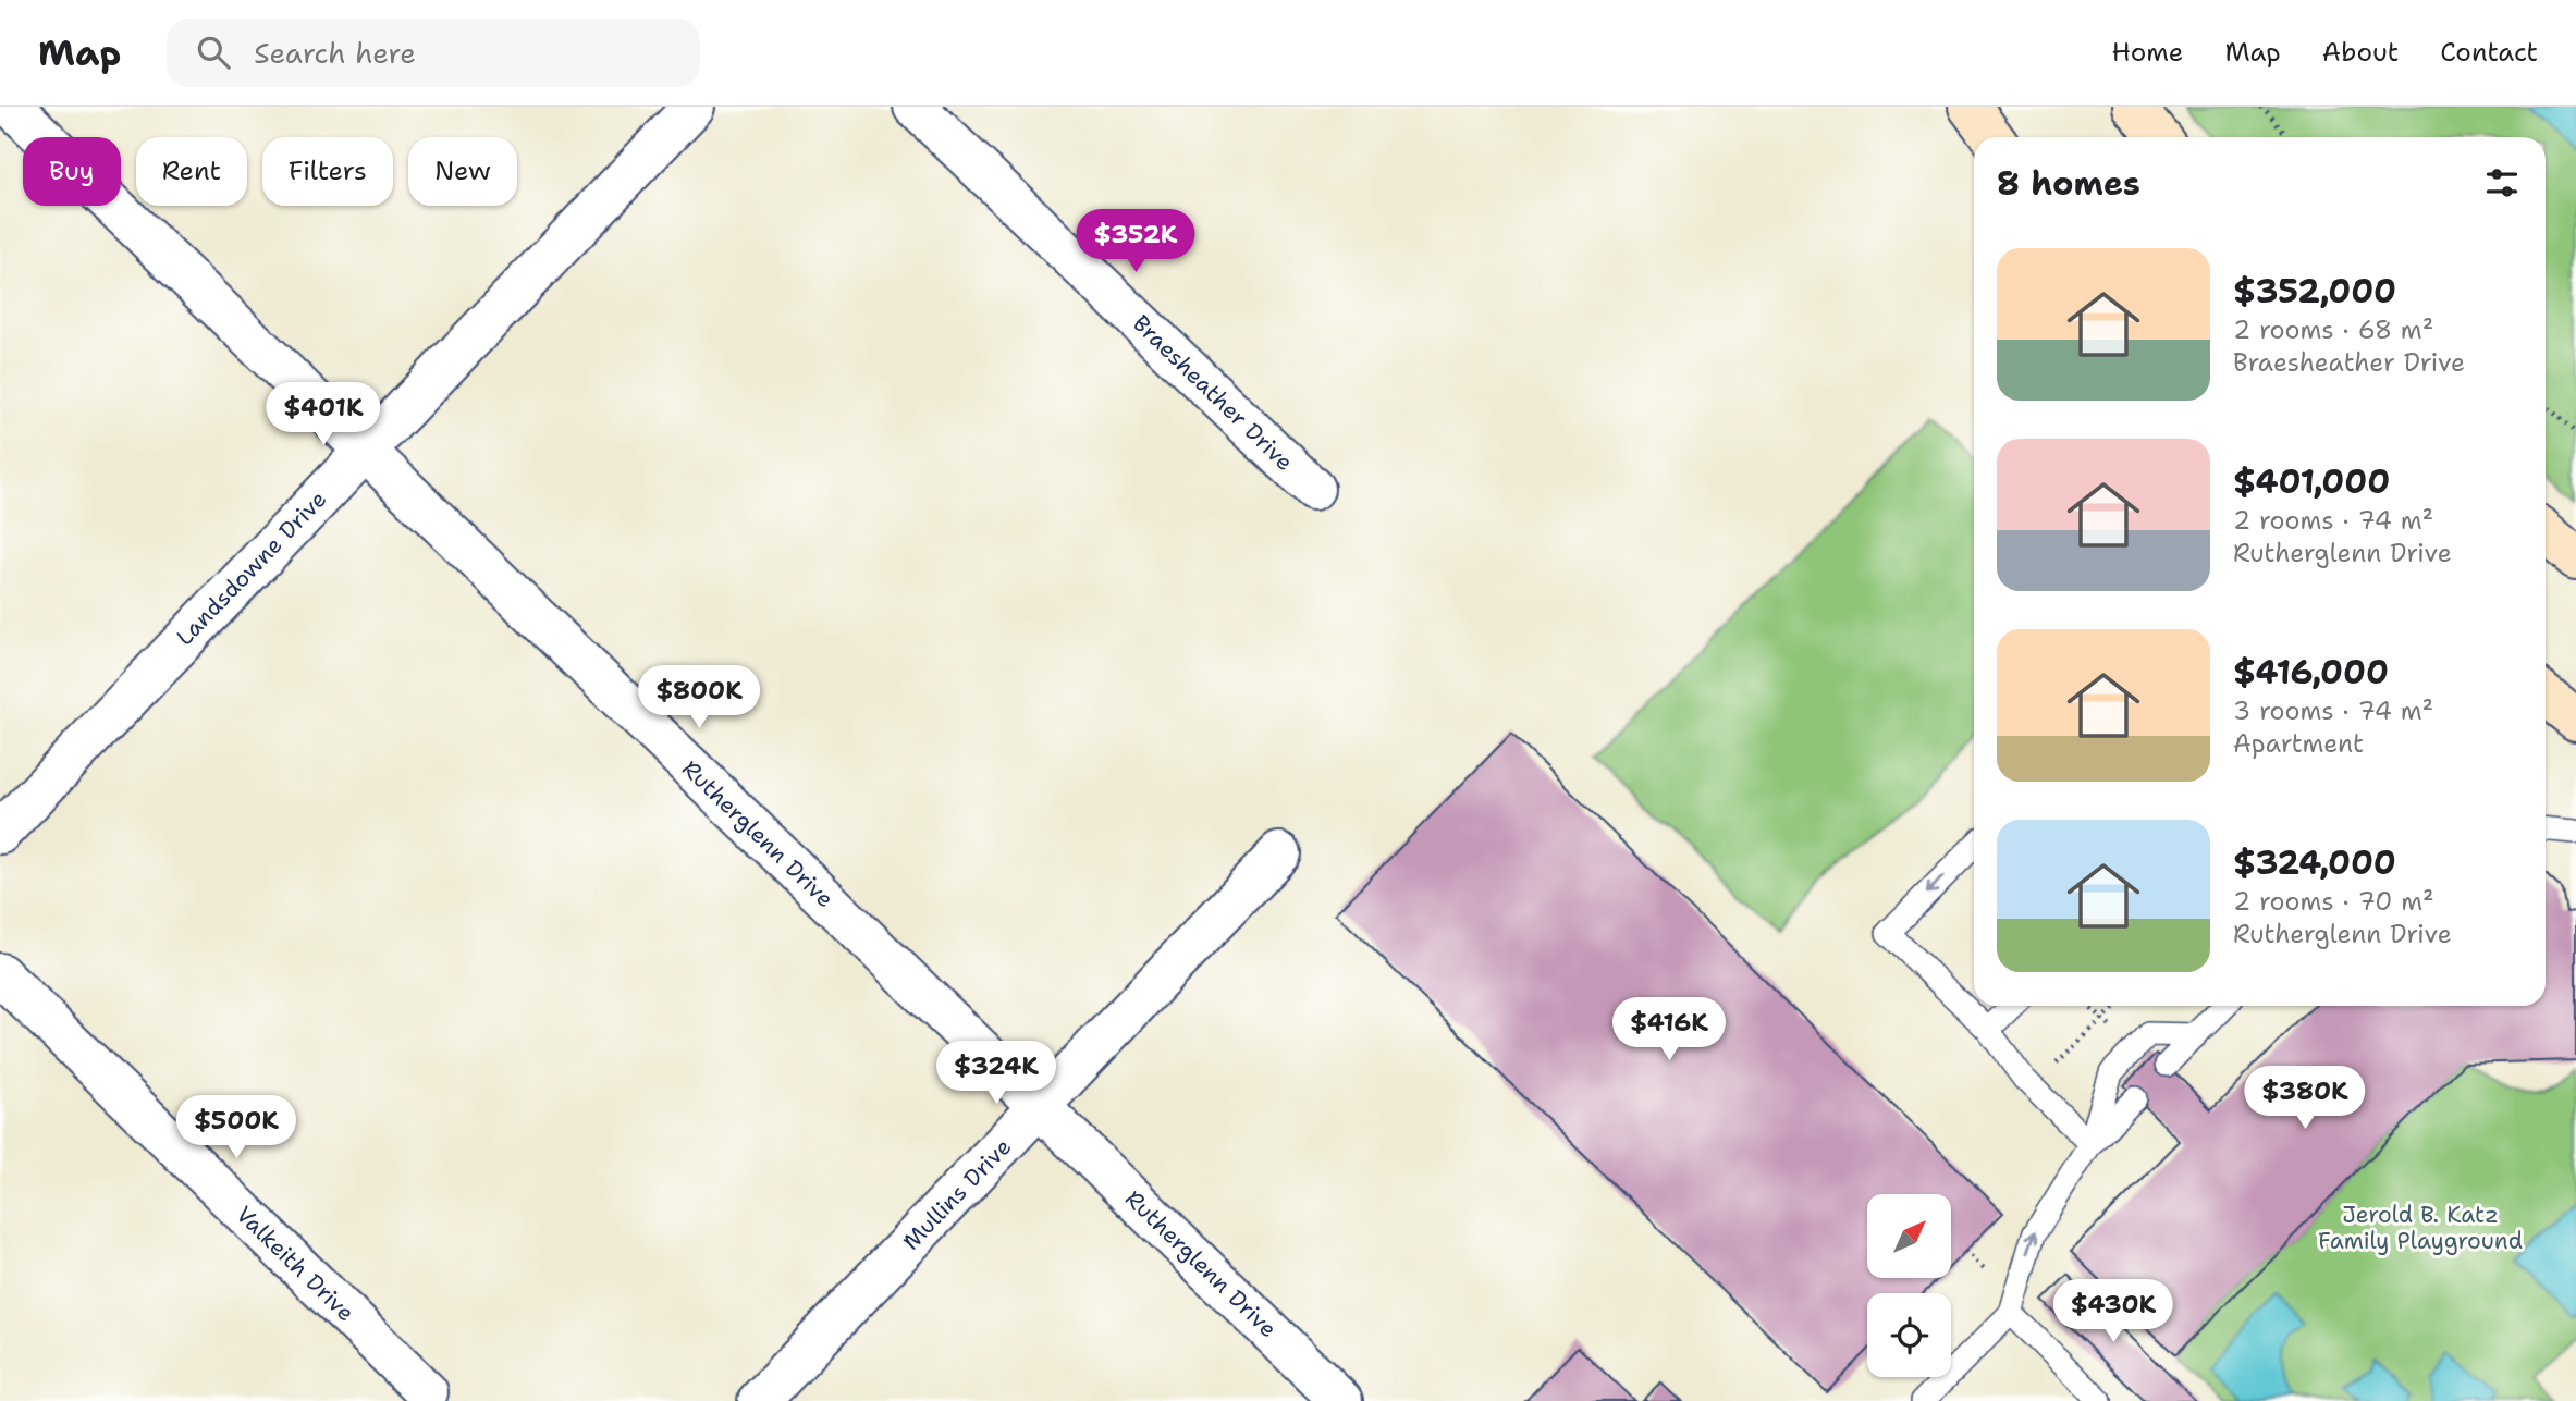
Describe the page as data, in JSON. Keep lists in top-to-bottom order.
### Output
{
  "streets": {
    "street": [
      "Braesheather Drive",
      "Landsdowne Drive",
      "Rutherglenn Drive",
      "Mullins Drive",
      "Valkeith Drive"
    ]
  },
  "crossings": [
    ["Landsdowne Drive", "Rutherglenn Drive"],
    ["Rutherglenn Drive", "Mullins Drive"]
  ],
  "parks": ["Jerold B. Katz Family Playground"],
  "north": "top right",
  "page": {
    "header": "Map",
    "search": "Search here",
    "nav": [
      "Home",
      "Map",
      "About",
      "Contact"
    ],
    "chip": [
      "Buy",
      "Rent",
      "Filters",
      "New"
    ],
    "heading": "8 homes",
    "price": [
      "$352K",
      "$401K",
      "$800K",
      "$416K",
      "$324K",
      "$380K",
      "$500K",
      "$430K"
    ],
    "list": [
      {
        "name": "$352,000",
        "note": "2 rooms · 68 m² · Braesheather Drive"
      },
      {
        "name": "$401,000",
        "note": "2 rooms · 74 m² · Rutherglenn Drive"
      },
      {
        "name": "$416,000",
        "note": "3 rooms · 74 m² · Apartment"
      },
      {
        "name": "$324,000",
        "note": "2 rooms · 70 m² · Rutherglenn Drive"
      }
    ]
  }
}
